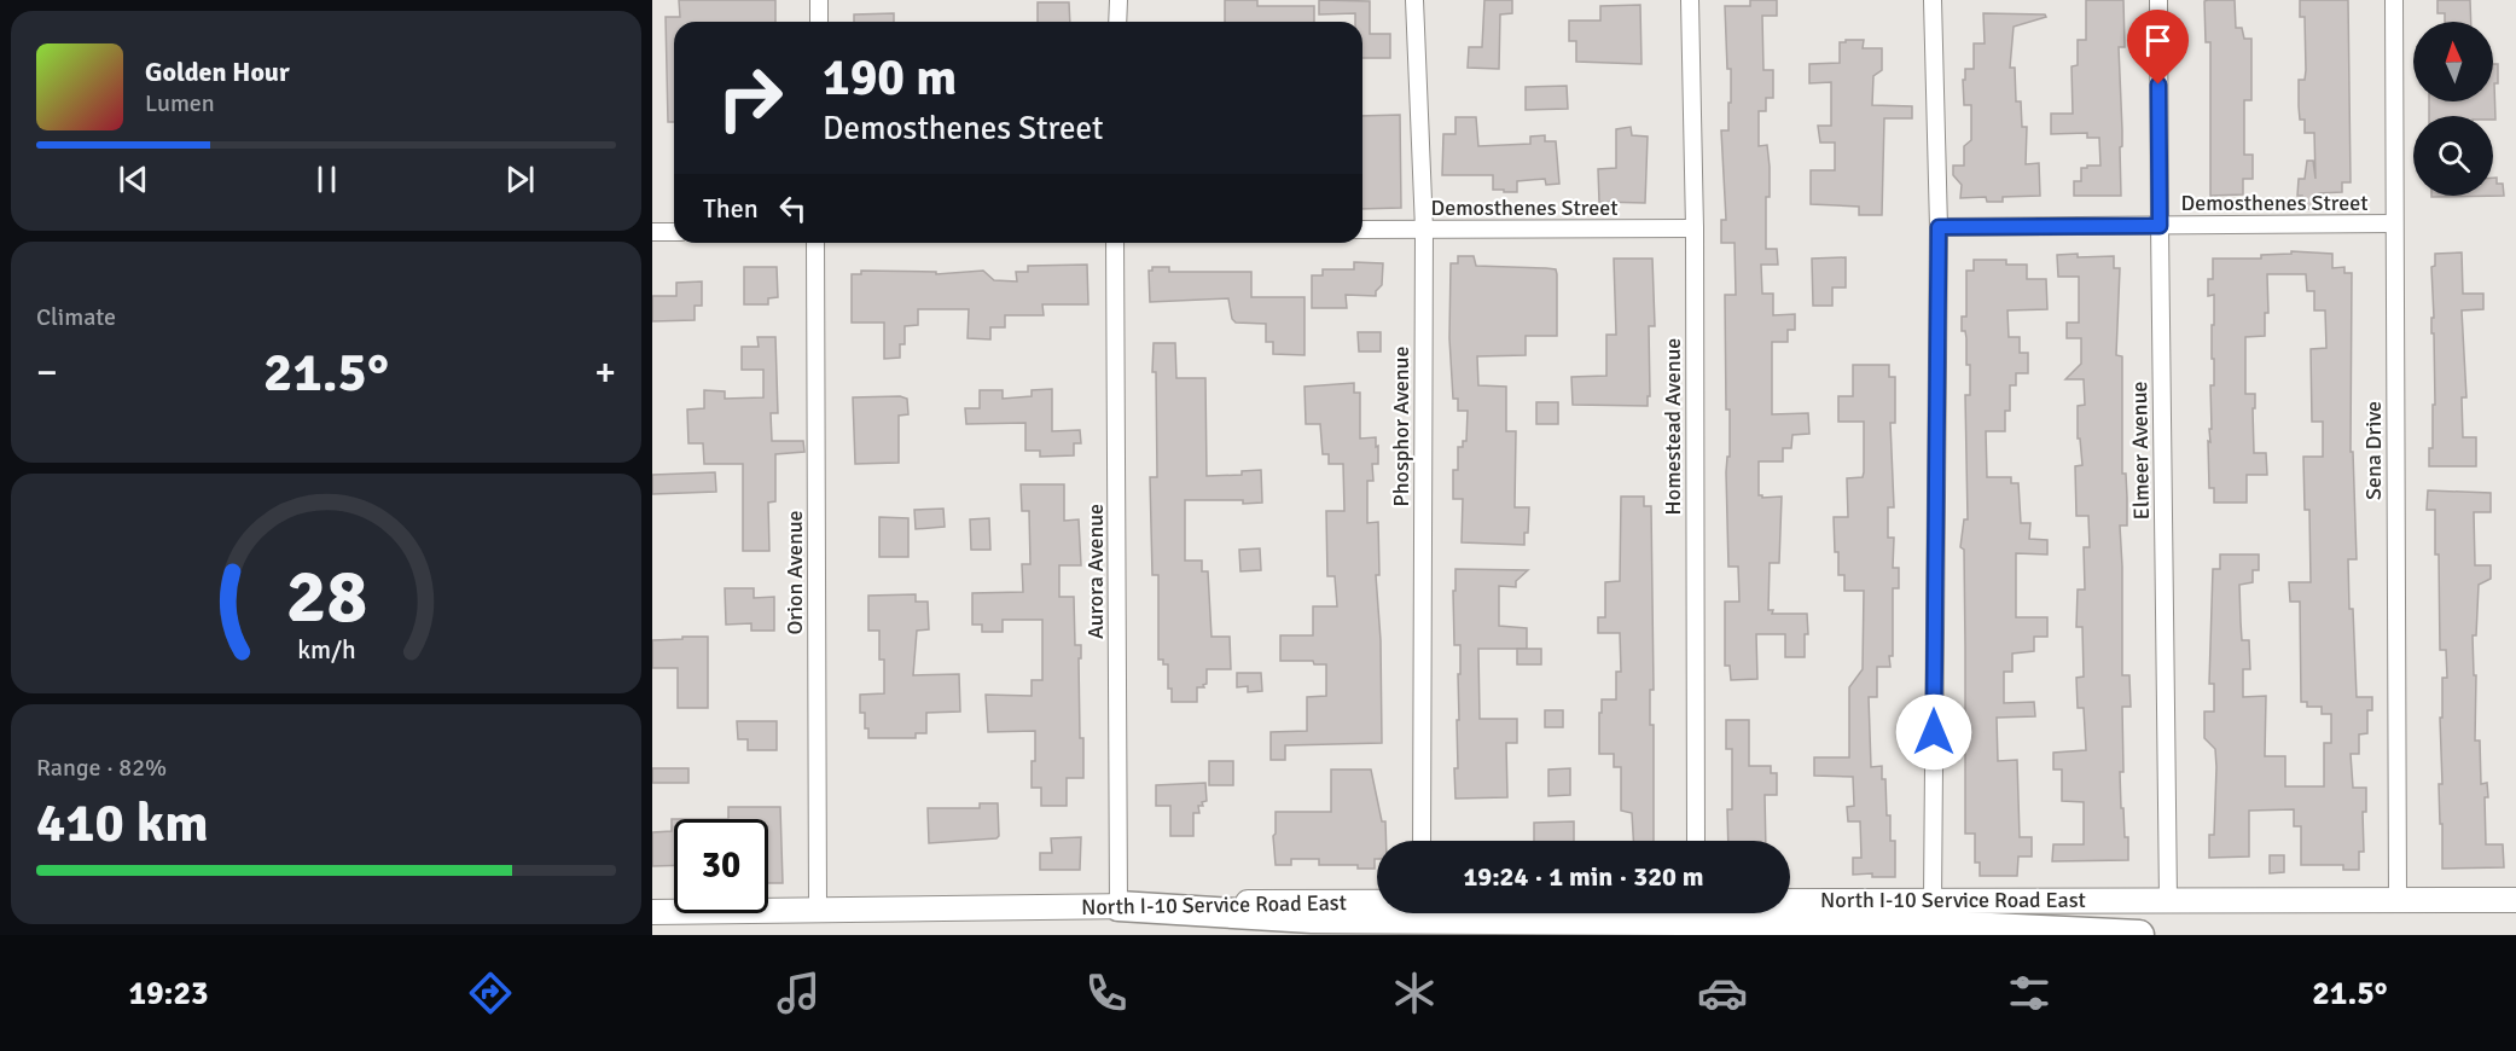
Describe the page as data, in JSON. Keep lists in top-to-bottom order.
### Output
{
  "streets": {
    "street": [
      "Demosthenes Street",
      "Phosphor Avenue",
      "Homestead Avenue",
      "Elmeer Avenue",
      "Sena Drive",
      "Aurora Avenue",
      "Orion Avenue",
      "North I-10 Service Road East"
    ]
  },
  "crossings": [
    ["Demosthenes Street", "Phosphor Avenue"],
    ["Demosthenes Street", "Homestead Avenue"],
    ["Demosthenes Street", "Elmeer Avenue"],
    ["Demosthenes Street", "Sena Drive"],
    ["Elmeer Avenue", "North I-10 Service Road East"],
    ["Sena Drive", "North I-10 Service Road East"],
    ["Aurora Avenue", "North I-10 Service Road East"],
    ["Orion Avenue", "North I-10 Service Road East"]
  ],
  "north": "top",
  "page": {
    "turn": ["190 m", "Demosthenes Street"],
    "song": ["Golden Hour", "Lumen"],
    "then": "Then",
    "tile": [
      "Climate",
      ["Range · 82%", "410 km"]
    ],
    "heat": ["−", "21.5°", "+"],
    "limit": "30",
    "trip": "19:24 · 1 min · 320 m",
    "tabs": ["19:23", "21.5°"],
    "gauge": ["28", "km/h"]
  }
}
